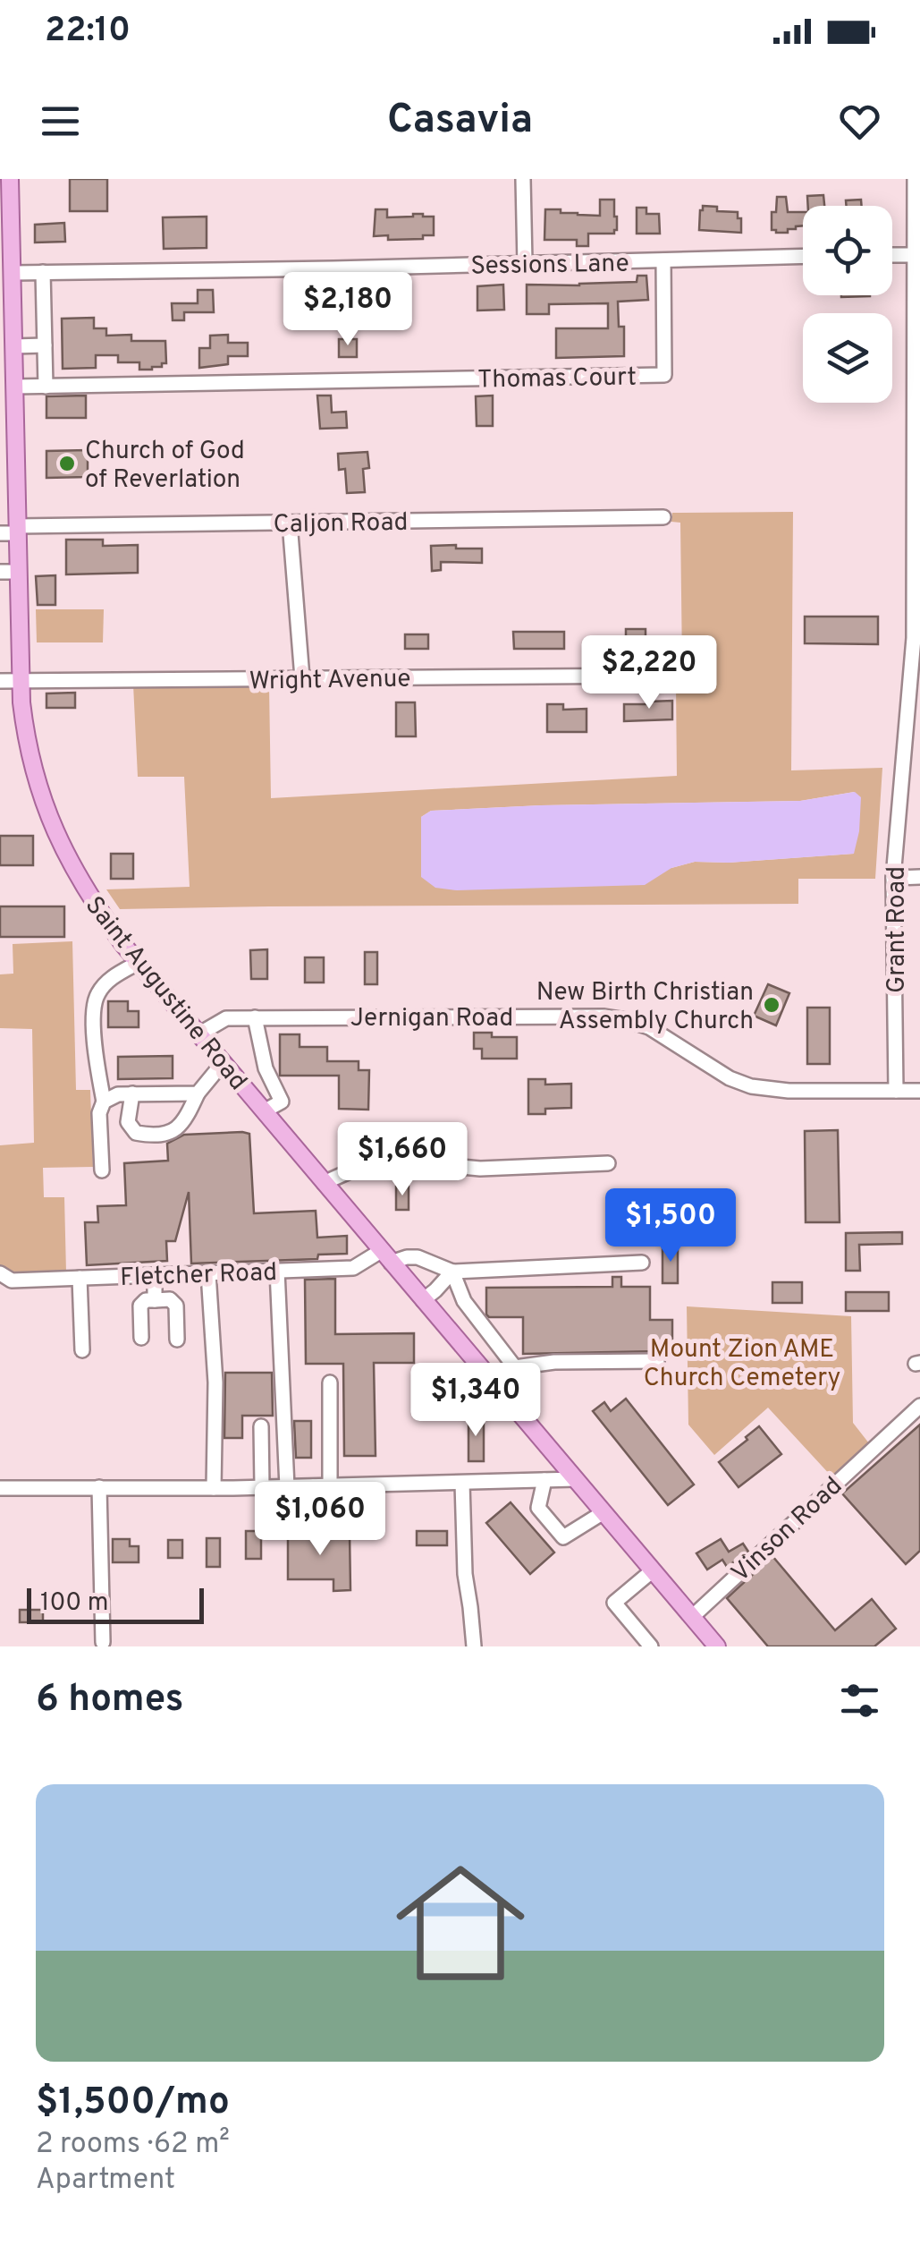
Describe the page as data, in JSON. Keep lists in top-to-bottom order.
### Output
{
  "streets": {
    "main road": ["Saint Augustine Road"],
    "street": [
      "Sessions Lane",
      "Thomas Court",
      "Caljon Road",
      "Wright Avenue",
      "Grant Road",
      "Jernigan Road",
      "Fletcher Road",
      "Vinson Road"
    ]
  },
  "crossings": [
    ["Sessions Lane", "Thomas Court"],
    ["Sessions Lane", "Saint Augustine Road"],
    ["Thomas Court", "Saint Augustine Road"],
    ["Caljon Road", "Saint Augustine Road"],
    ["Wright Avenue", "Saint Augustine Road"],
    ["Grant Road", "Jernigan Road"],
    ["Saint Augustine Road", "Jernigan Road"],
    ["Saint Augustine Road", "Fletcher Road"],
    ["Saint Augustine Road", "Vinson Road"]
  ],
  "parks": ["Mount Zion AME Church Cemetery"],
  "places": ["Church of God of Reverlation", "New Birth Christian Assembly Church"],
  "scale_bar": "100 m",
  "page": {
    "status": "22:10",
    "header": "Casavia",
    "price": [
      "$2,180",
      "$2,220",
      "$1,660",
      "$1,500",
      "$1,340",
      "$1,060"
    ],
    "scale": "100 m",
    "heading": "6 homes",
    "list": [
      {
        "name": "$1,500/mo",
        "note": "2 rooms · 62 m² · Apartment"
      }
    ]
  }
}
